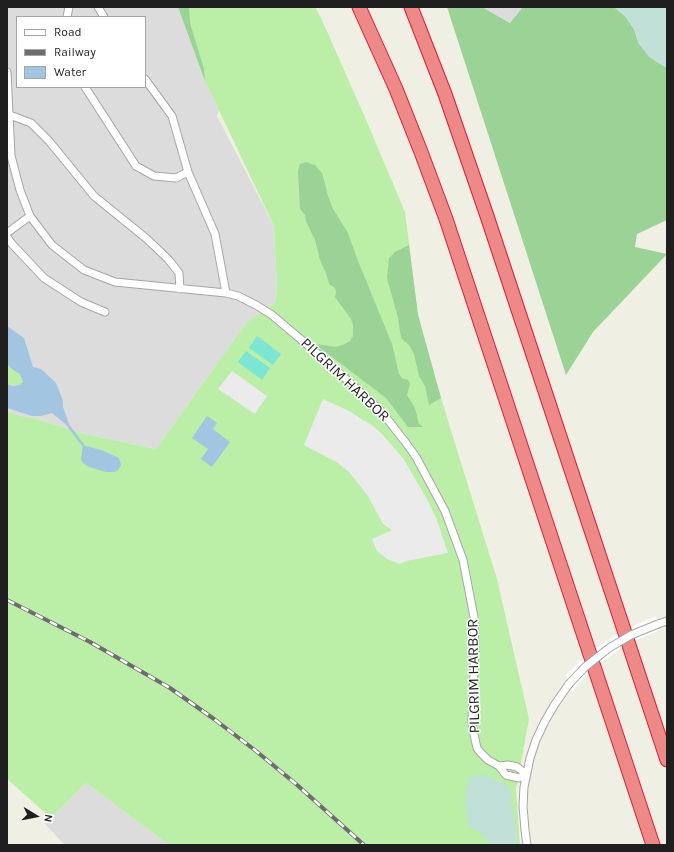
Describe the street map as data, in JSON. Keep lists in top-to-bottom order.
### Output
{
  "streets": {
    "street": ["PILGRIM HARBOR"]
  },
  "legend": ["Road", "Railway", "Water"],
  "north": "right"
}
